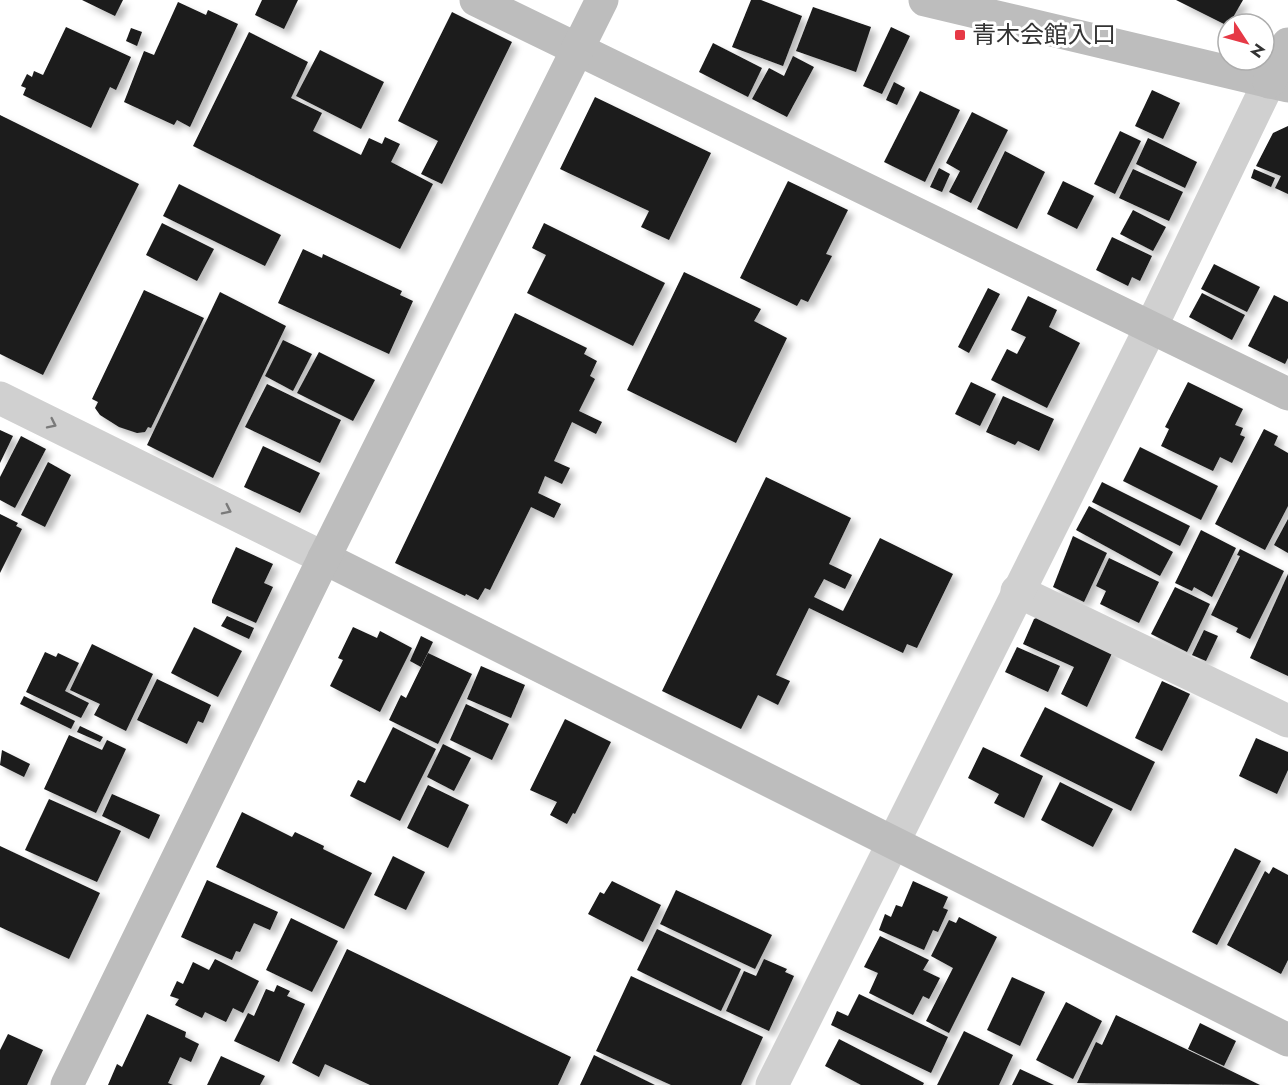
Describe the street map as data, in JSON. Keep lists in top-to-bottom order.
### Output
{
  "places": {
    "transit": ["青木会館入口"]
  },
  "north": "bottom right"
}
